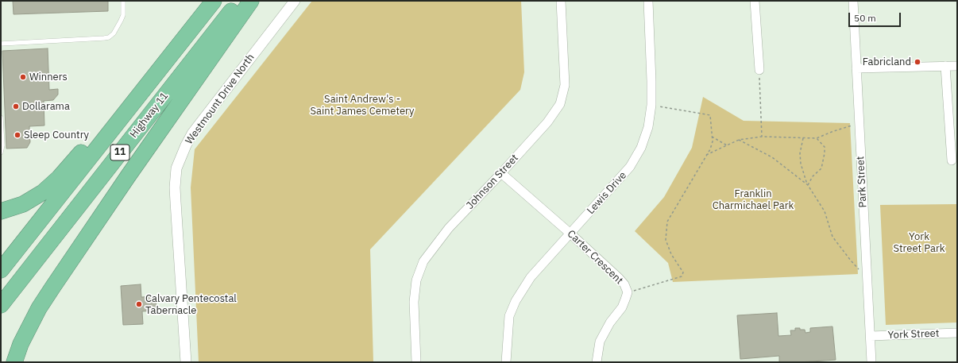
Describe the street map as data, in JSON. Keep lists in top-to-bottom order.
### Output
{
  "streets": {
    "highway": ["Highway 11", "11"],
    "street": [
      "Westmount Drive North",
      "Johnson Street",
      "Park Street",
      "Lewis Drive",
      "Carter Crescent",
      "York Street"
    ]
  },
  "crossings": [
    ["Johnson Street", "Carter Crescent"],
    ["Park Street", "York Street"],
    ["Lewis Drive", "Carter Crescent"]
  ],
  "parks": ["Saint Andrew's - Saint James Cemetery", "Franklin Charmichael Park", "York Street Park"],
  "places": [
    "Fabricland",
    "Winners",
    "Dollarama",
    "Sleep Country",
    "Calvary Pentecostal Tabernacle"
  ],
  "scale_bar": "50 m"
}
